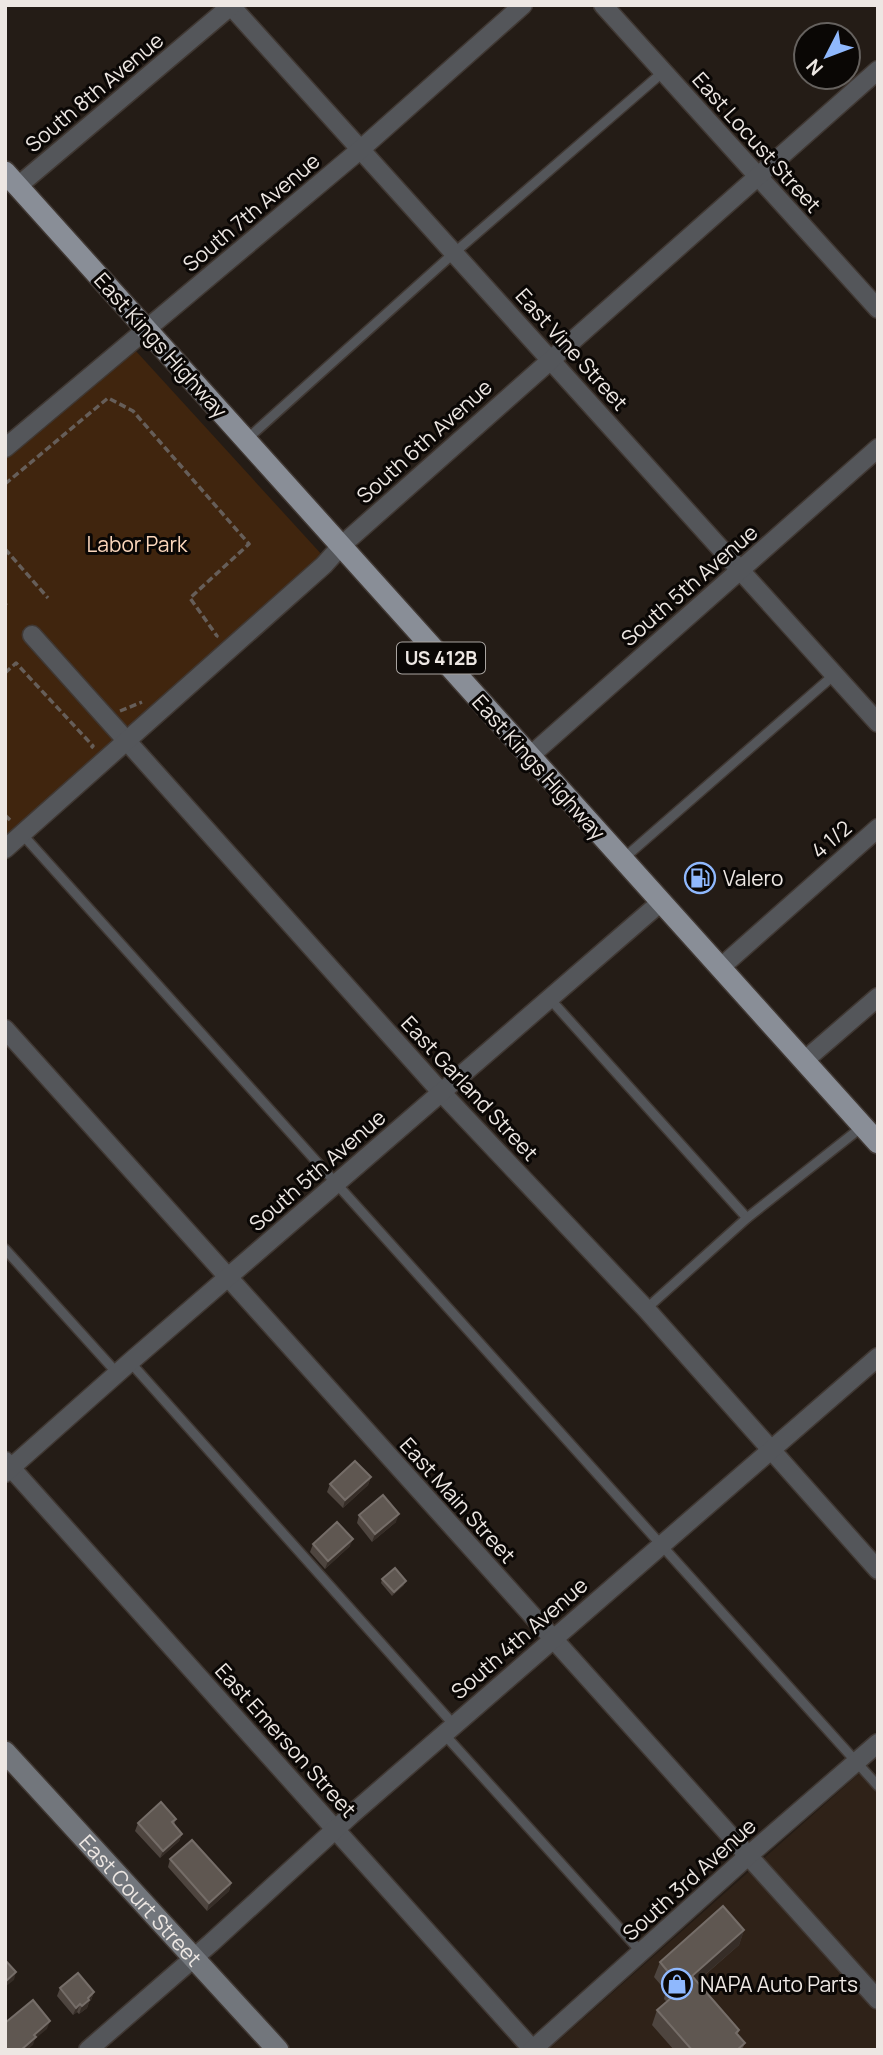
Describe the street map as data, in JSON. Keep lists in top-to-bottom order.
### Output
{
  "streets": {
    "main road": ["East Kings Highway", "US 412B"],
    "street": [
      "South 8th Avenue",
      "East Locust Street",
      "South 7th Avenue",
      "East Vine Street",
      "South 6th Avenue",
      "South 5th Avenue",
      "4 1/2",
      "East Garland Street",
      "East Main Street",
      "South 4th Avenue",
      "East Emerson Street",
      "South 3rd Avenue",
      "East Court Street"
    ]
  },
  "crossings": [
    ["South 8th Avenue", "East Kings Highway"],
    ["South 8th Avenue", "East Vine Street"],
    ["East Locust Street", "South 6th Avenue"],
    ["South 7th Avenue", "East Kings Highway"],
    ["South 7th Avenue", "East Vine Street"],
    ["East Kings Highway", "South 6th Avenue"],
    ["East Kings Highway", "South 5th Avenue"],
    ["East Kings Highway", "4 1/2"],
    ["East Vine Street", "South 6th Avenue"],
    ["East Vine Street", "South 5th Avenue"],
    ["South 6th Avenue", "East Garland Street"],
    ["South 5th Avenue", "East Garland Street"],
    ["South 5th Avenue", "East Main Street"],
    ["South 5th Avenue", "East Emerson Street"],
    ["East Garland Street", "South 4th Avenue"],
    ["East Main Street", "South 4th Avenue"],
    ["East Main Street", "South 3rd Avenue"],
    ["South 4th Avenue", "East Emerson Street"],
    ["South 4th Avenue", "East Court Street"],
    ["East Emerson Street", "South 3rd Avenue"]
  ],
  "parks": ["Labor Park"],
  "places": {
    "fuel station": ["Valero"],
    "shop": ["NAPA Auto Parts"]
  },
  "north": "bottom left"
}
